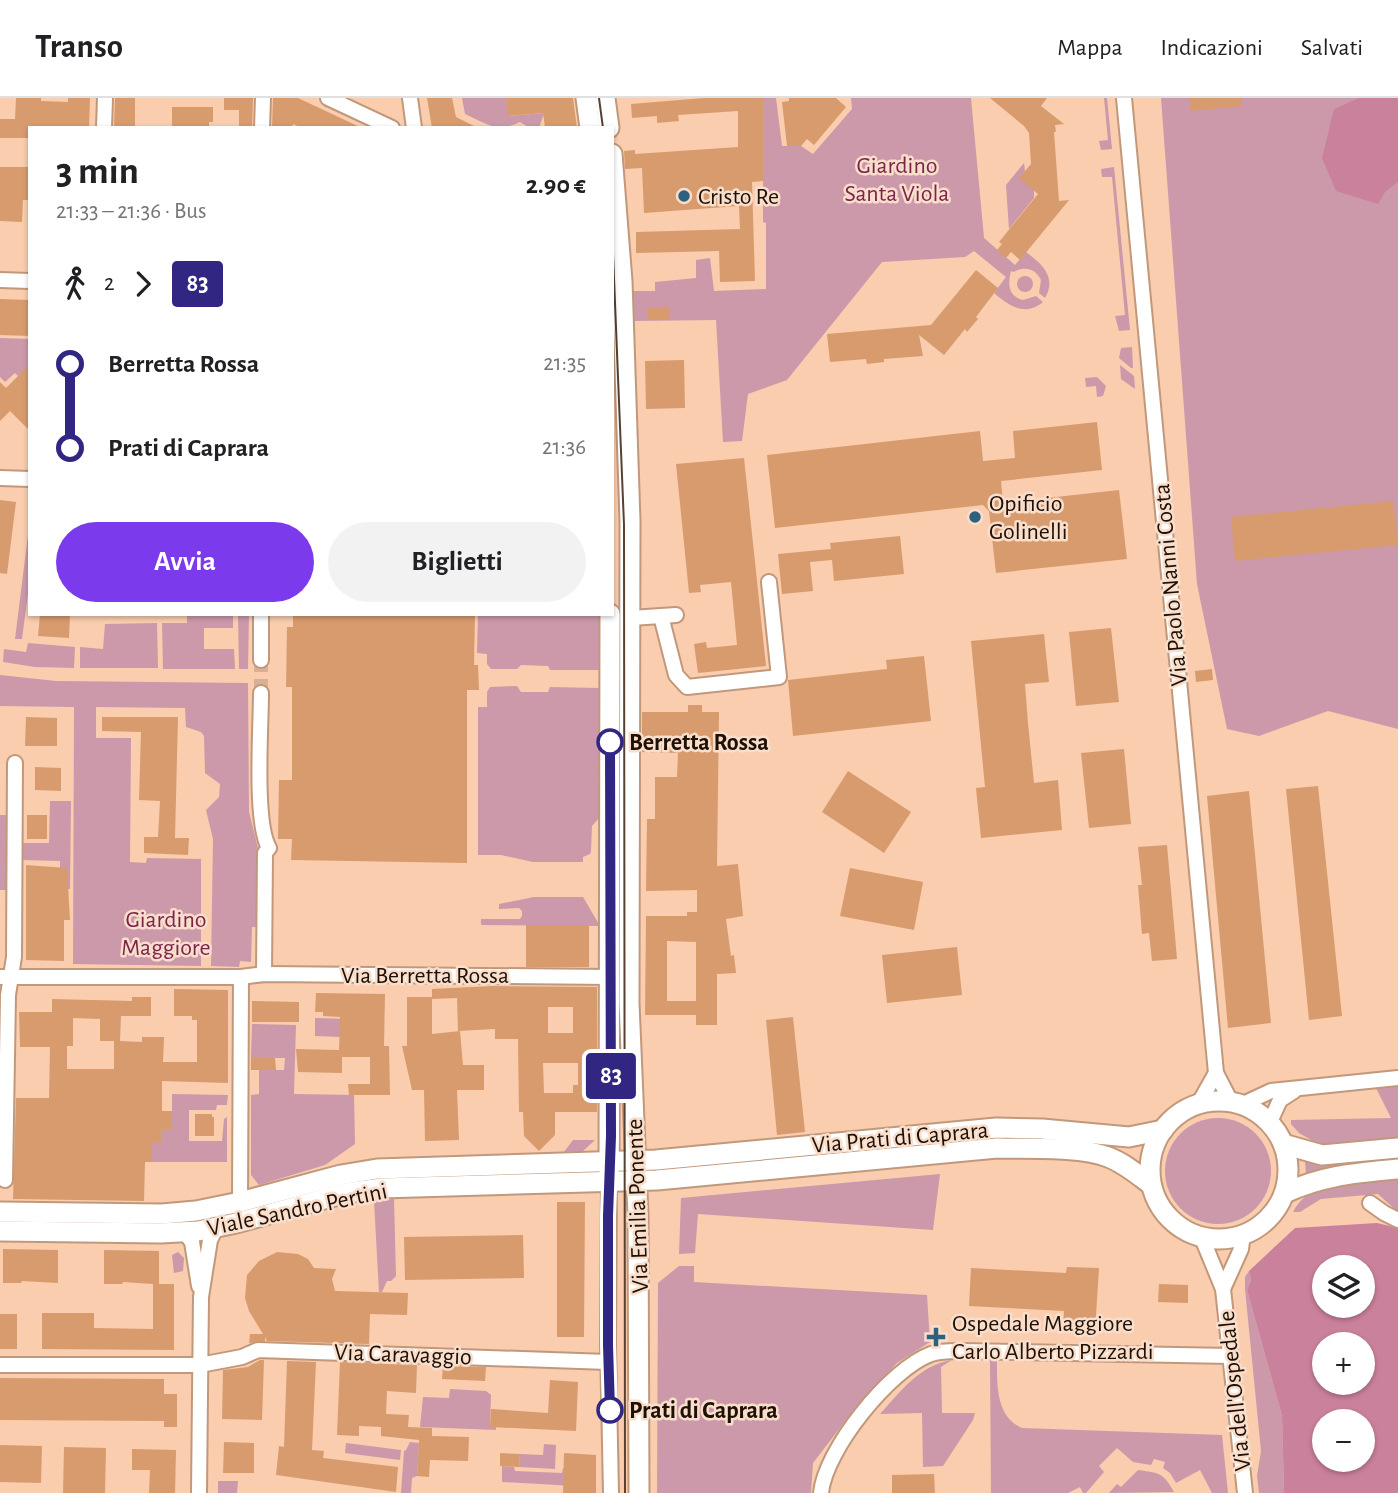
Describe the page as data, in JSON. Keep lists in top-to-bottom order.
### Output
{
  "streets": {
    "main road": ["Via Prati di Caprara", "Via Emilia Ponente", "Viale Sandro Pertini"],
    "street": [
      "Via Paolo Nanni Costa",
      "Via Berretta Rossa",
      "Via Caravaggio",
      "Via dell'Ospedale"
    ]
  },
  "crossings": [
    ["Via Paolo Nanni Costa", "Via Prati di Caprara"],
    ["Via Paolo Nanni Costa", "Via dell'Ospedale"],
    ["Via Berretta Rossa", "Via Emilia Ponente"],
    ["Via Prati di Caprara", "Via Emilia Ponente"],
    ["Via Prati di Caprara", "Viale Sandro Pertini"],
    ["Via Prati di Caprara", "Via dell'Ospedale"],
    ["Via Emilia Ponente", "Viale Sandro Pertini"],
    ["Via Emilia Ponente", "Via Caravaggio"]
  ],
  "parks": ["Giardino Santa Viola", "Giardino Maggiore"],
  "places": {
    "other": [
      "Cristo Re",
      "Opificio Golinelli",
      "Berretta Rossa",
      "Prati di Caprara"
    ],
    "health": ["Ospedale Maggiore Carlo Alberto Pizzardi"]
  },
  "lines": ["bus line 83"],
  "page": {
    "header": "Transo",
    "nav": ["Mappa", "Indicazioni", "Salvati"],
    "on_map": "83",
    "heading": ["3 min", "21:33 – 21:36 · Bus", "2.90 €"],
    "legs": ["2", "83"],
    "list": [
      {
        "name": "Berretta Rossa",
        "value": "21:35"
      },
      {
        "name": "Prati di Caprara",
        "value": "21:36"
      }
    ],
    "buttons": ["Avvia", "Biglietti"],
    "map_buttons": ["+", "−"]
  }
}
